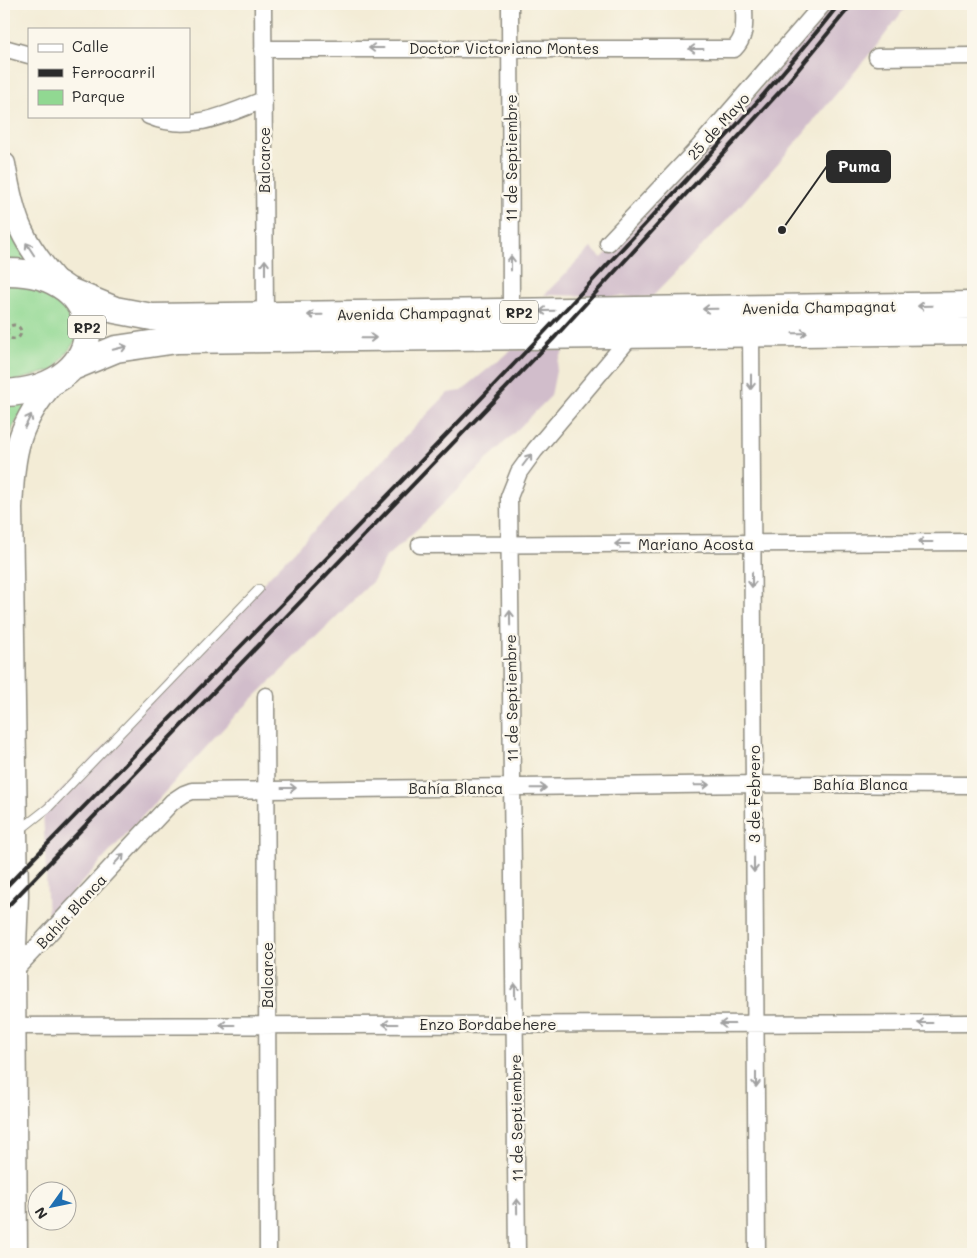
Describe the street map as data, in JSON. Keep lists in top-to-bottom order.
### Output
{
  "streets": {
    "highway": ["Avenida Champagnat", "RP2"],
    "street": [
      "Doctor Victoriano Montes",
      "25 de Mayo",
      "11 de Septiembre",
      "Balcarce",
      "Mariano Acosta",
      "Bahía Blanca",
      "3 de Febrero",
      "Enzo Bordabehere"
    ]
  },
  "crossings": [
    ["Doctor Victoriano Montes", "11 de Septiembre"],
    ["Doctor Victoriano Montes", "Balcarce"],
    ["11 de Septiembre", "Avenida Champagnat"],
    ["11 de Septiembre", "Mariano Acosta"],
    ["11 de Septiembre", "Bahía Blanca"],
    ["11 de Septiembre", "Enzo Bordabehere"],
    ["Balcarce", "Avenida Champagnat"],
    ["Balcarce", "Bahía Blanca"],
    ["Balcarce", "Enzo Bordabehere"],
    ["Avenida Champagnat", "RP2"],
    ["Avenida Champagnat", "3 de Febrero"],
    ["Mariano Acosta", "3 de Febrero"],
    ["Bahía Blanca", "3 de Febrero"],
    ["3 de Febrero", "Enzo Bordabehere"]
  ],
  "one_way": [
    "Doctor Victoriano Montes",
    "11 de Septiembre",
    "Mariano Acosta",
    "Bahía Blanca",
    "3 de Febrero",
    "Enzo Bordabehere"
  ],
  "places": ["Puma"],
  "legend": ["Calle", "Ferrocarril", "Parque"],
  "north": "bottom left"
}
